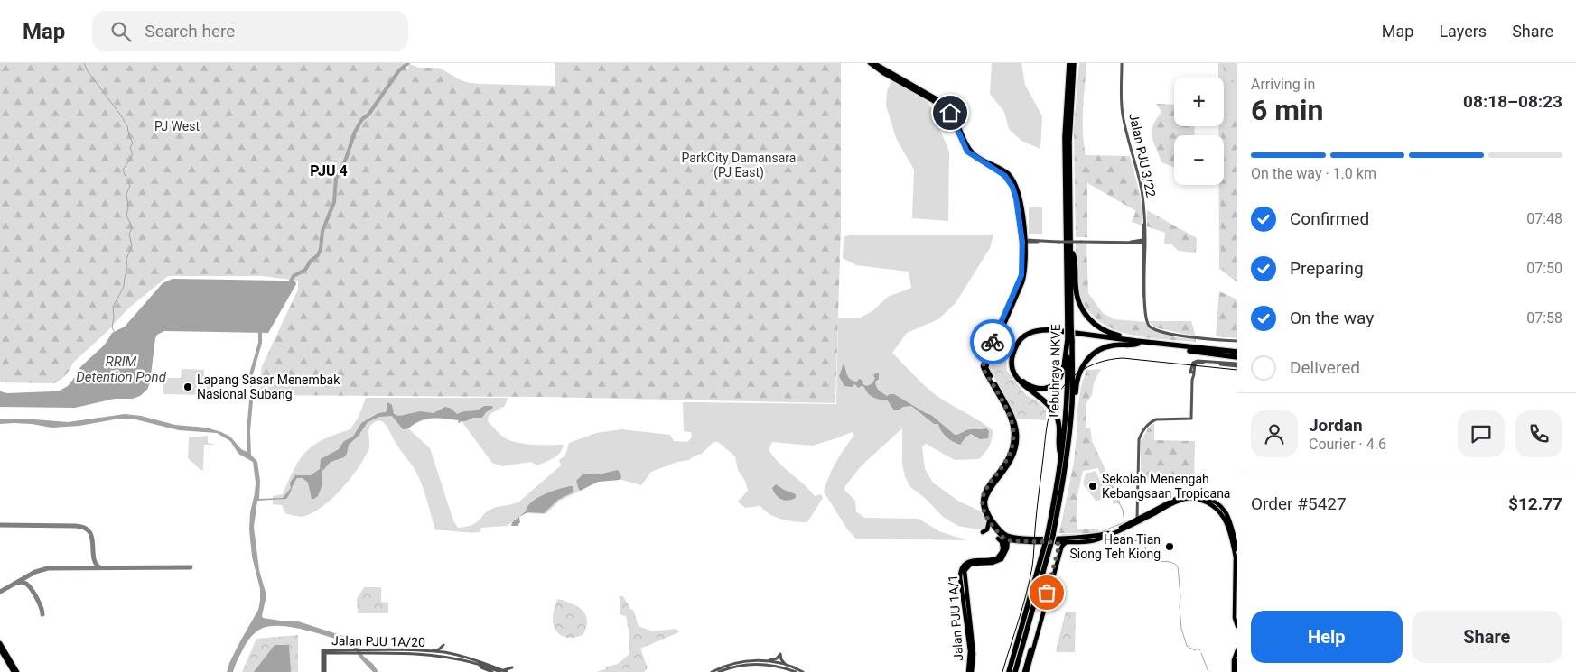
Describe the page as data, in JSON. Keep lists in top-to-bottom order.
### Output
{
  "streets": {
    "highway": ["Lebuhraya NKVE"],
    "main road": ["Jalan PJU 1A/1"],
    "street": ["Jalan PJU 3/22", "Jalan PJU 1A/20"]
  },
  "districts": ["PJU 4"],
  "water": ["RRIM Detention Pond"],
  "parks": ["PJ West", "ParkCity Damansara (PJ East)"],
  "places": ["Lapang Sasar Menembak Nasional Subang", "Sekolah Menengah Kebangsaan Tropicana", "Hean Tian Siong Teh Kiong"],
  "page": {
    "header": "Map",
    "search": "Search here",
    "nav": ["Map", "Layers", "Share"],
    "heading": ["6 min", "Arriving in", "08:18–08:23"],
    "panel": [
      "Jordan",
      "Courier · 4.6",
      "Order #5427",
      "$12.77"
    ],
    "map_buttons": ["+", "−"],
    "bar": "On the way · 1.0 km",
    "list": [
      ["Confirmed", "07:48"],
      ["Preparing", "07:50"],
      ["On the way", "07:58"],
      "Delivered"
    ],
    "buttons": ["Help", "Share"]
  }
}
